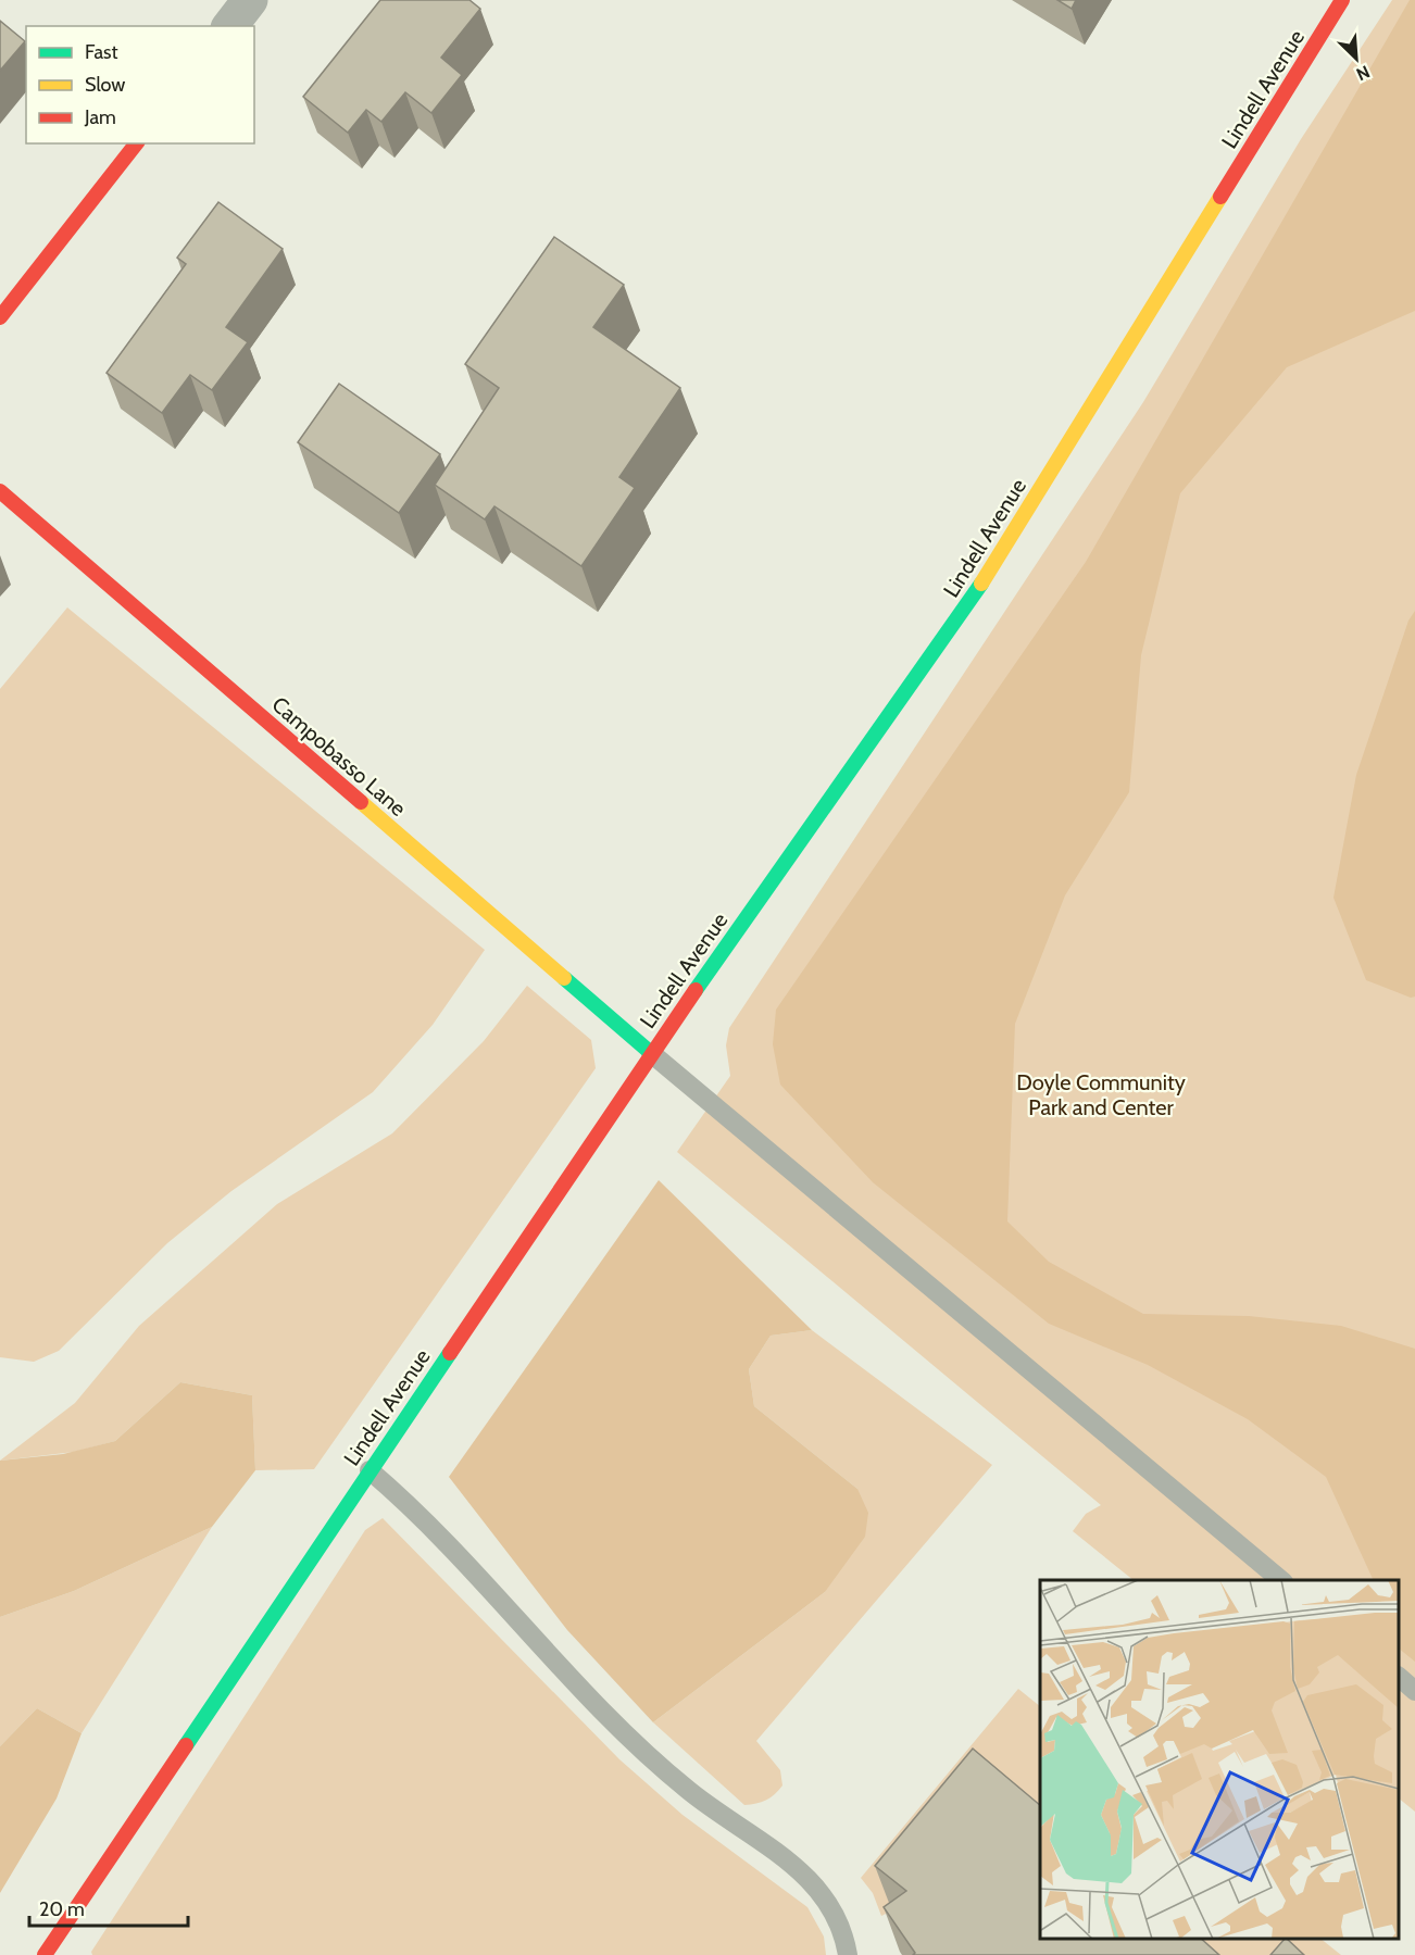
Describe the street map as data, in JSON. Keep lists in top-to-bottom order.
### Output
{
  "streets": {
    "street": ["Lindell Avenue", "Campobasso Lane"]
  },
  "crossings": [
    ["Lindell Avenue", "Campobasso Lane"]
  ],
  "parks": ["Doyle Community Park and Center"],
  "legend": ["Fast", "Slow", "Jam"],
  "scale_bar": "20 m",
  "north": "bottom right"
}
